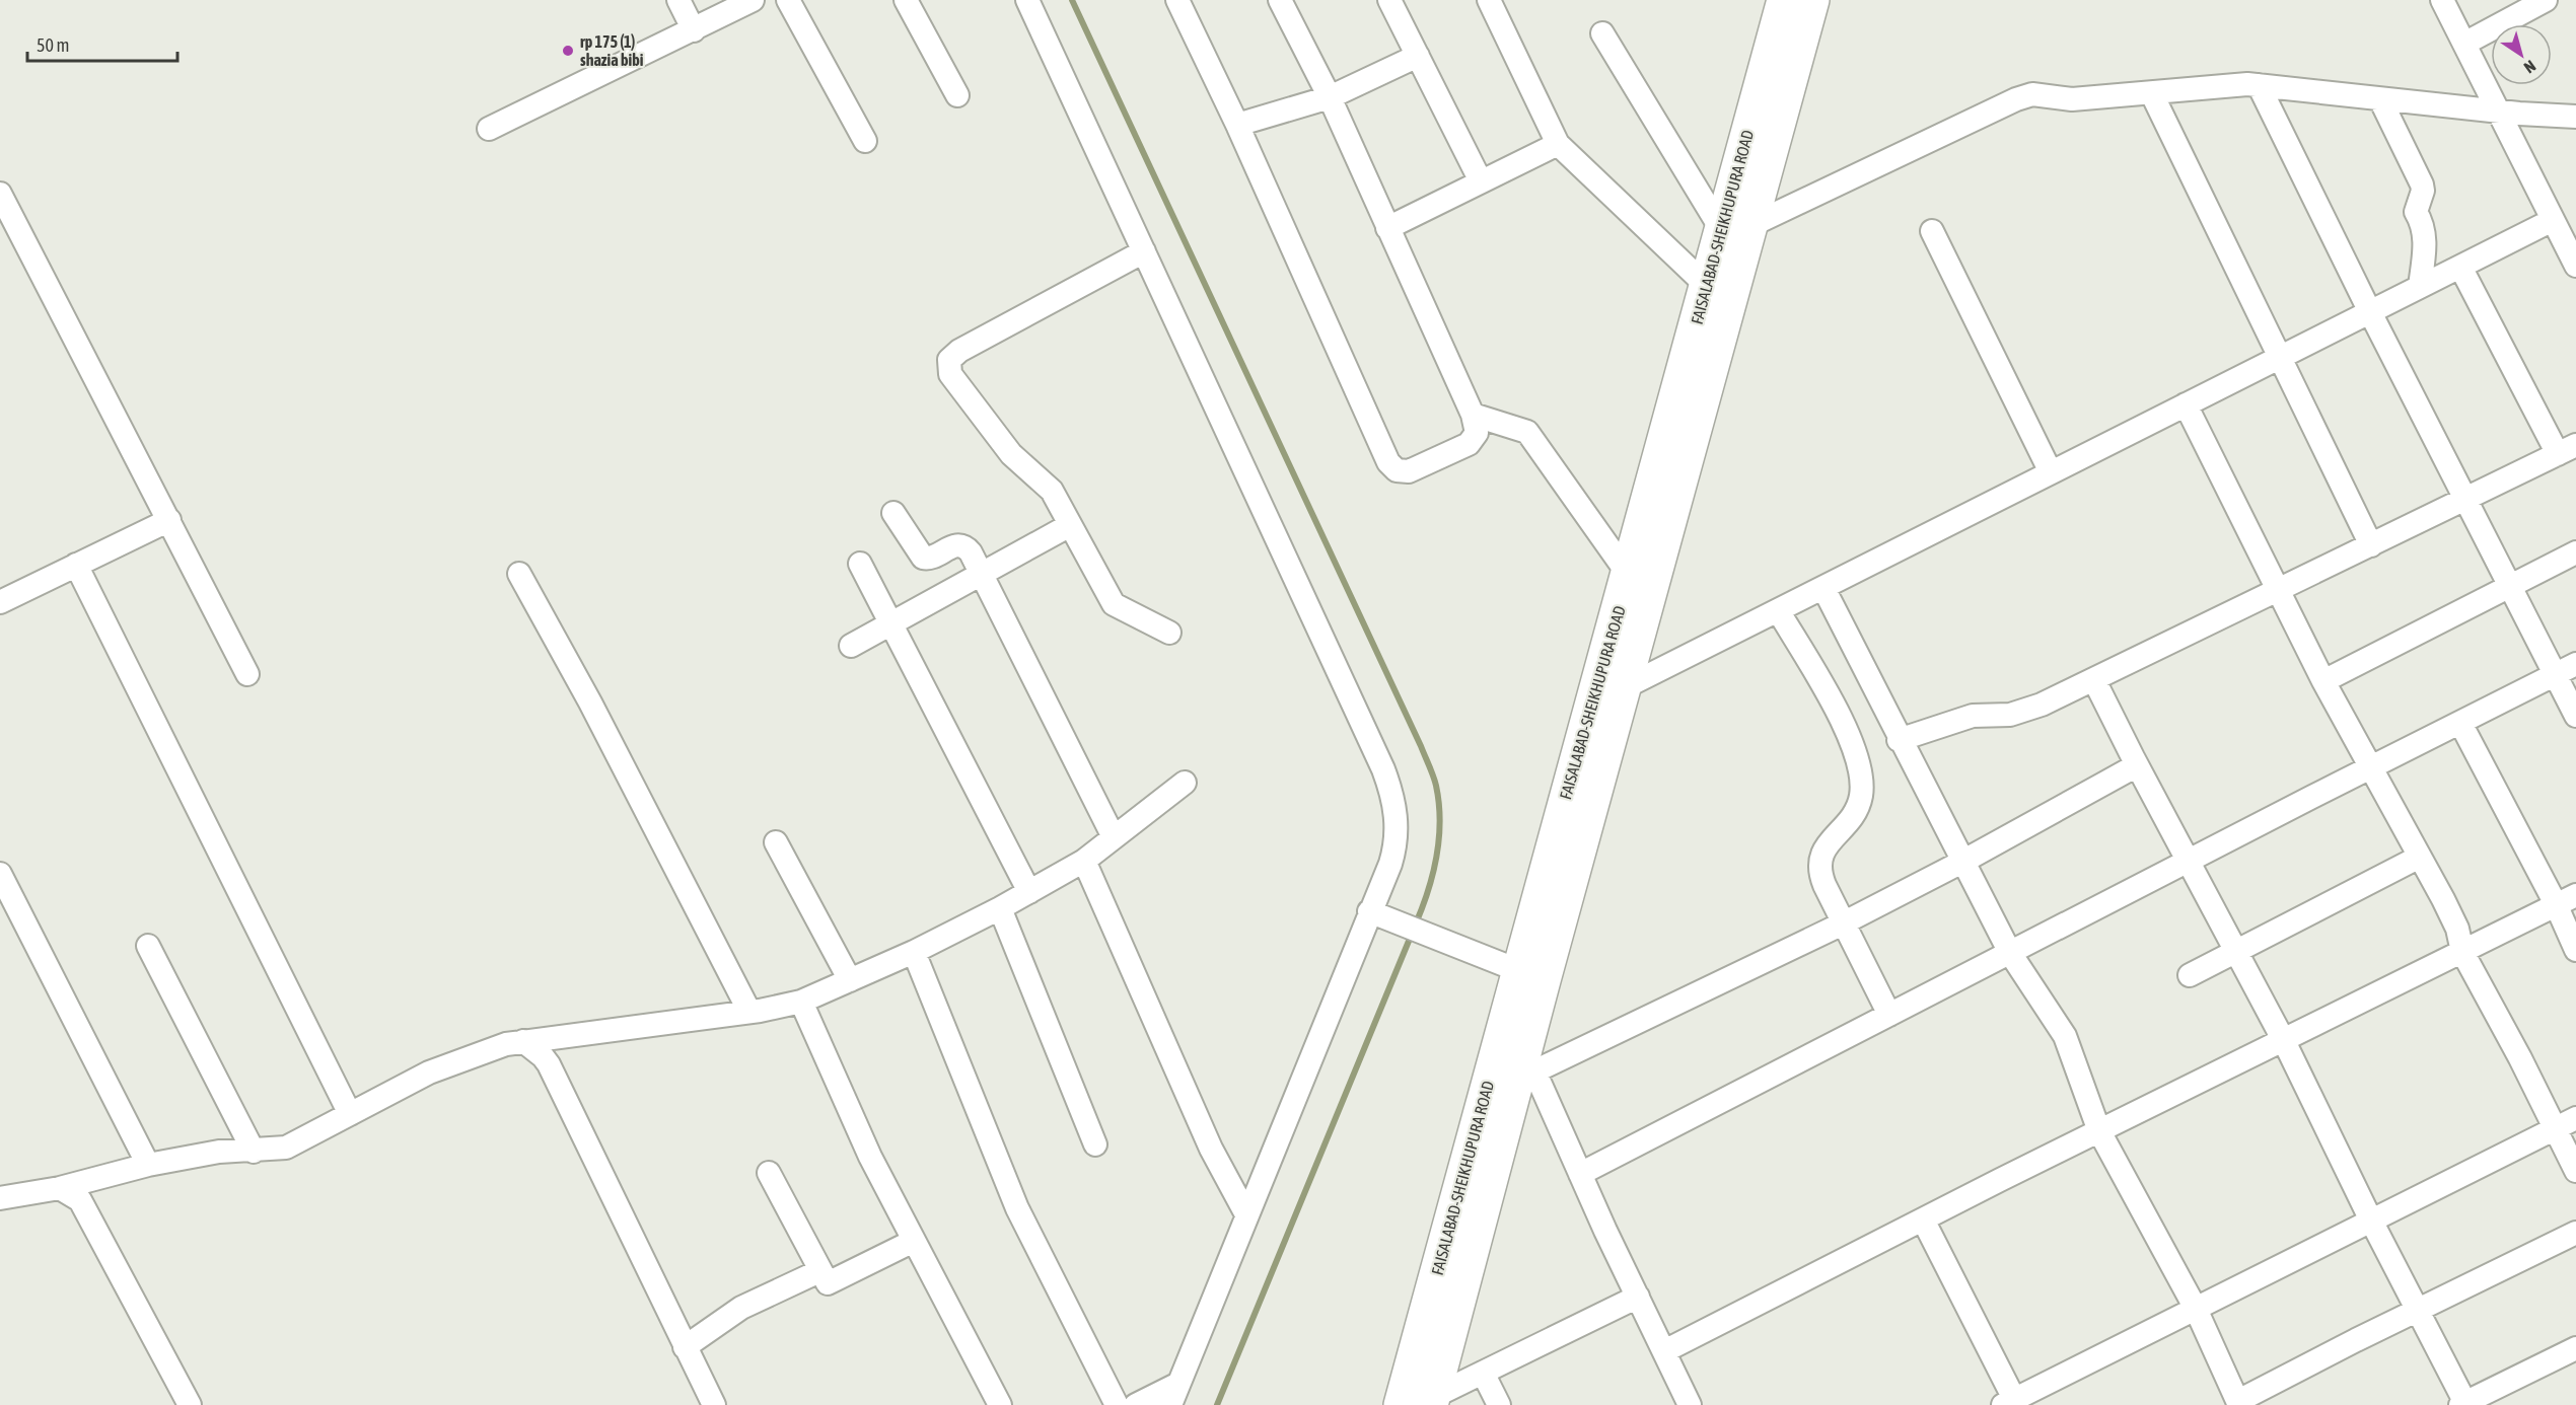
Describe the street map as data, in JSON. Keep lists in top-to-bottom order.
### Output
{
  "streets": {
    "highway": ["FAISALABAD-SHEIKHUPURA ROAD"]
  },
  "places": ["rp 175 (1) shazia bibi"],
  "scale_bar": "50 m",
  "north": "bottom right"
}
